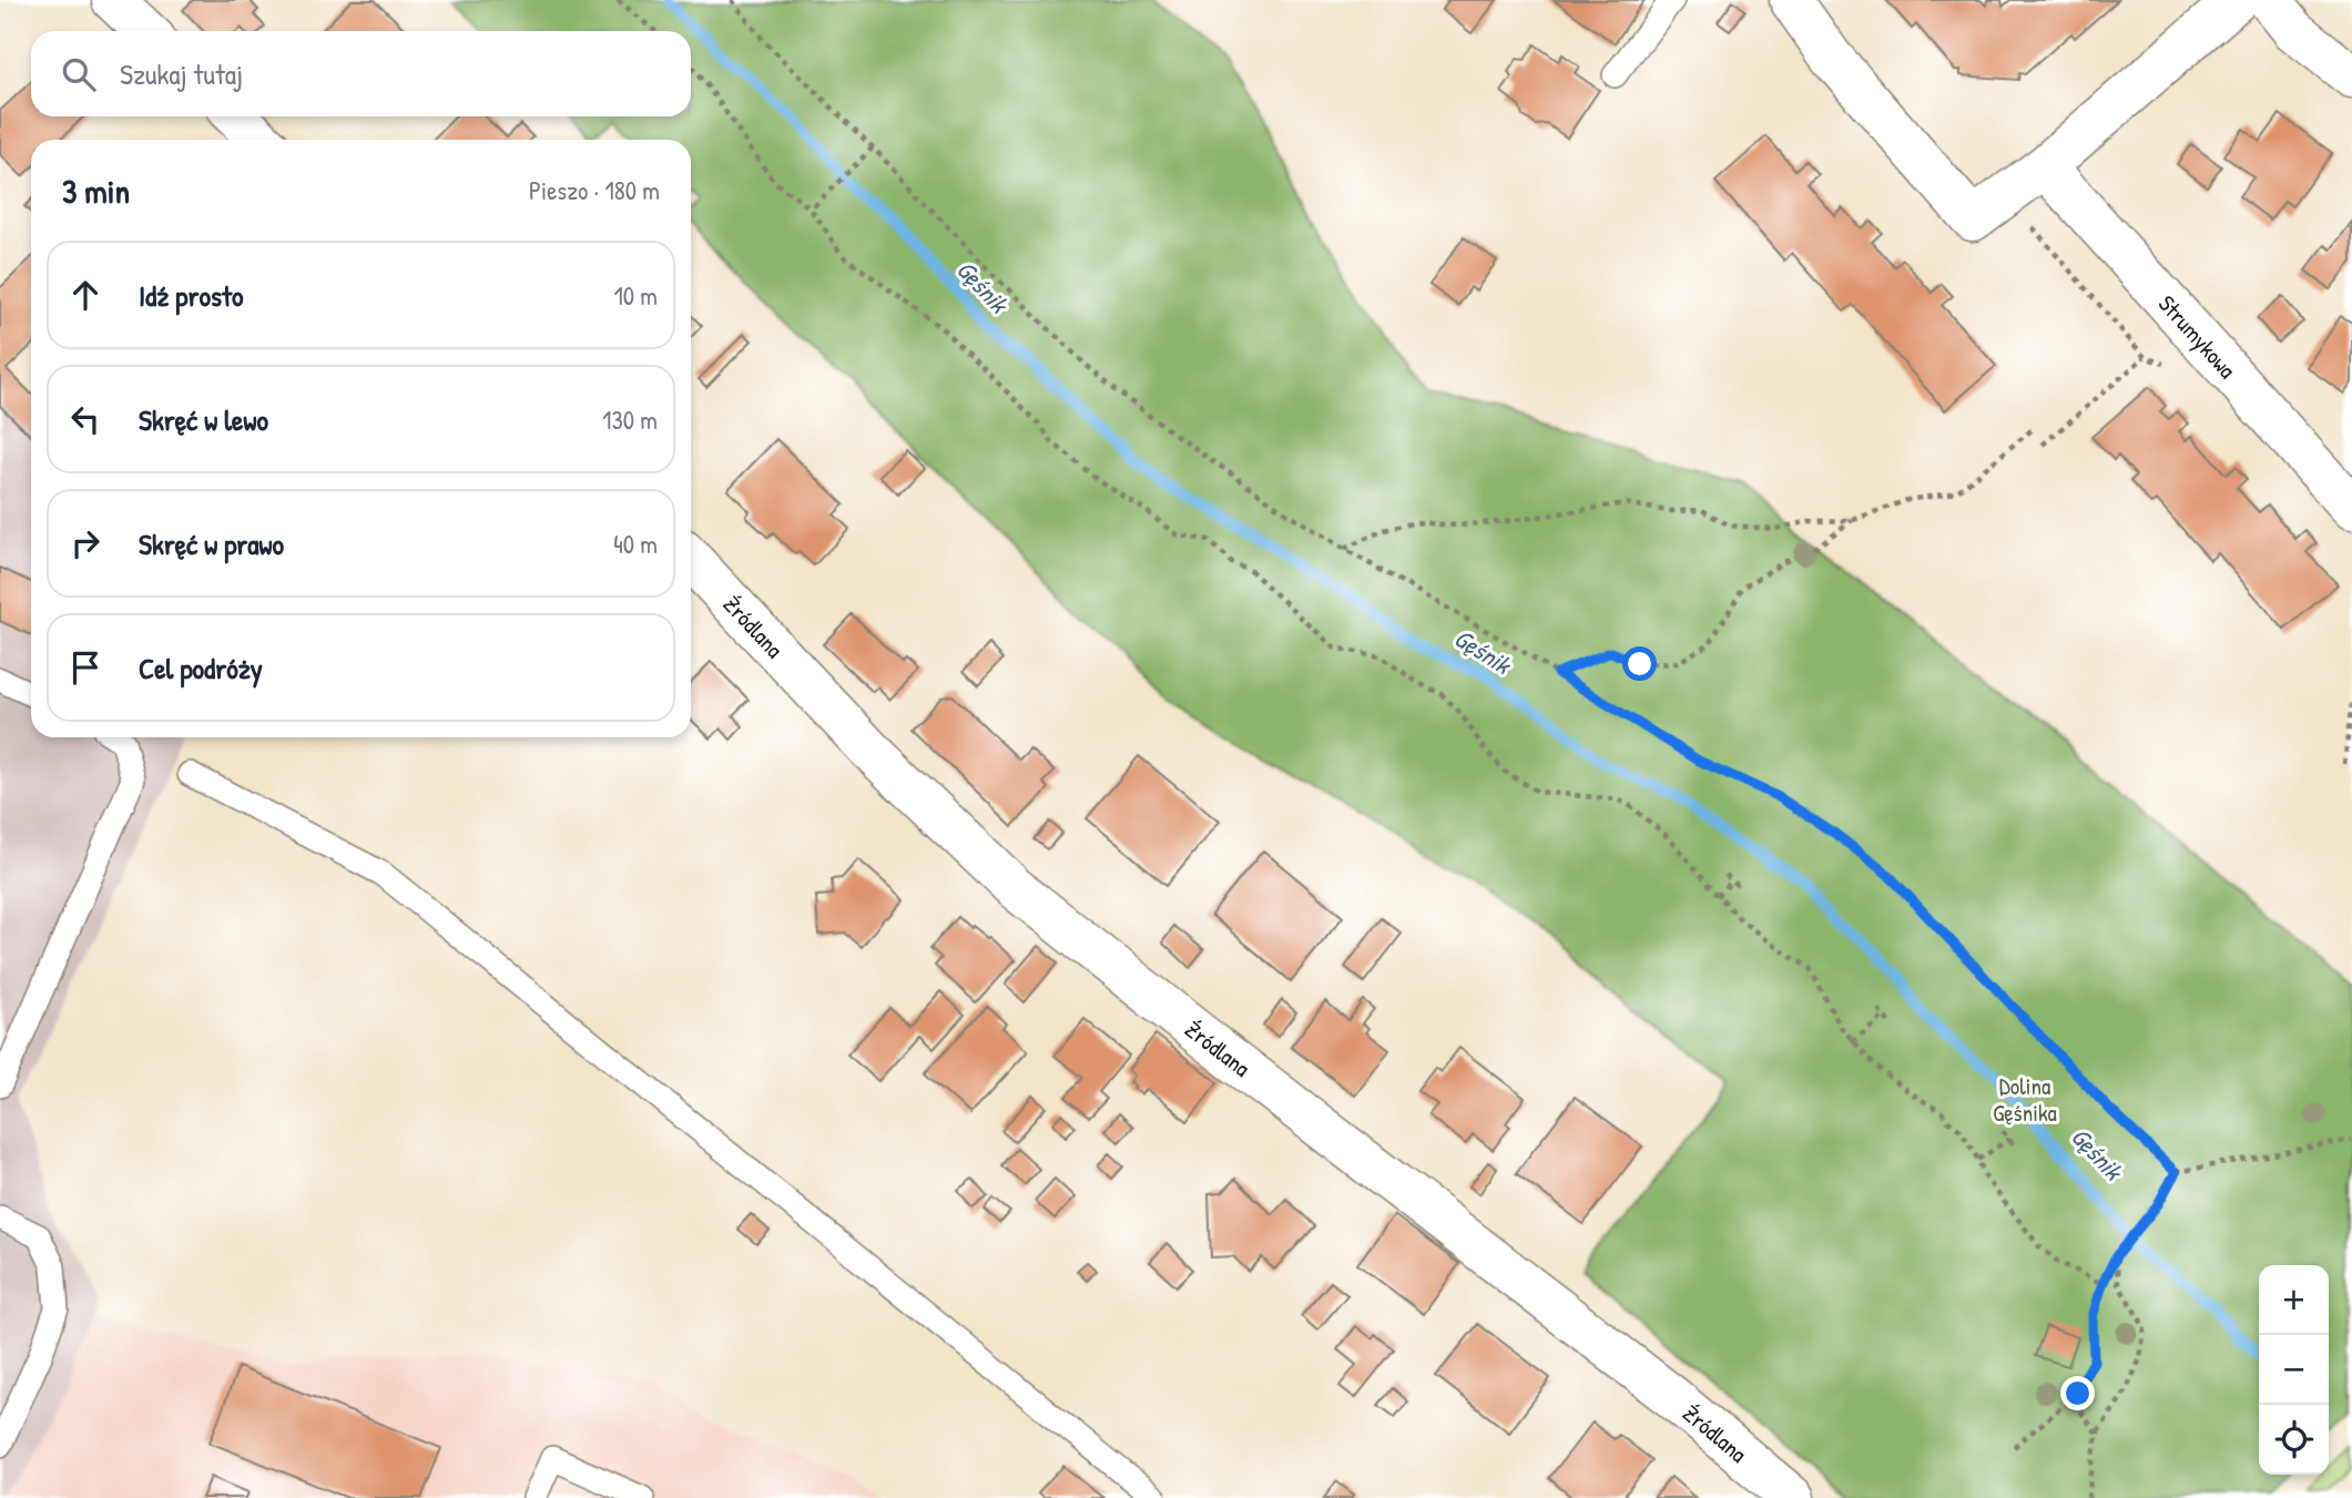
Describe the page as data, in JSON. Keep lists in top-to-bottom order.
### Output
{
  "streets": {
    "street": ["Strumykowa", "Źródlana"]
  },
  "water": ["Gęśnik"],
  "parks": ["Dolina Gęśnika"],
  "page": {
    "search": "Szukaj tutaj",
    "heading": ["3 min", "Pieszo · 180 m"],
    "list": [
      ["Idź prosto", "10 m"],
      ["Skręć w lewo", "130 m"],
      ["Skręć w prawo", "40 m"],
      "Cel podróży"
    ],
    "map_buttons": ["+", "−"]
  }
}
